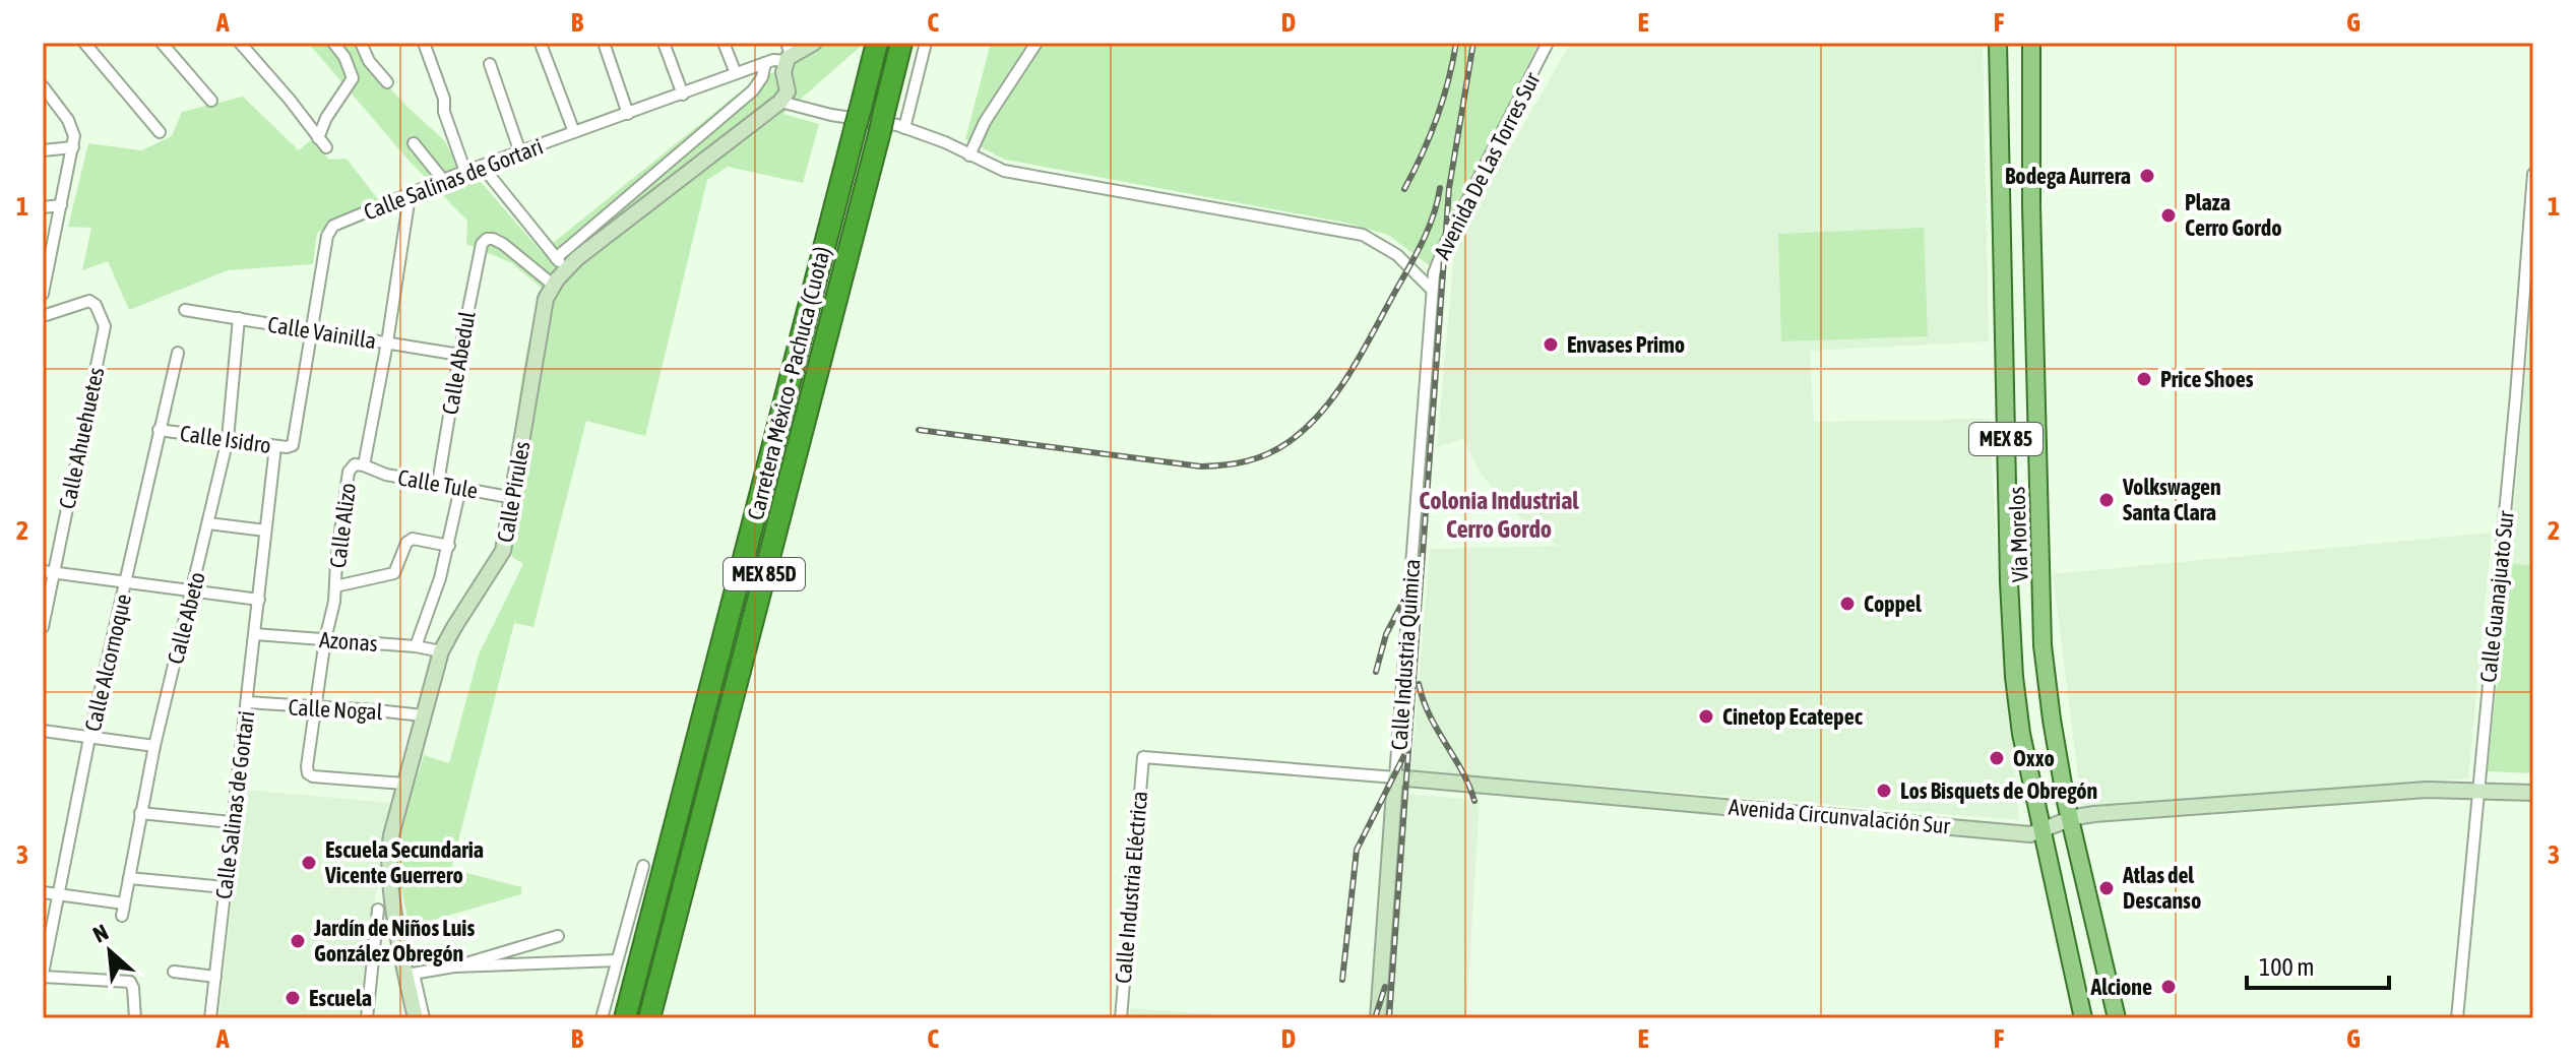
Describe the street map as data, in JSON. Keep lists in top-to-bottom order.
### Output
{
  "streets": {
    "highway": ["Carretera México - Pachuca (Cuota)", "MEX 85D"],
    "main road": ["MEX 85", "Vía Morelos"],
    "street": [
      "Avenida De Las Torres Sur",
      "Calle Salinas de Gortari",
      "Calle Vainilla",
      "Calle Abedul",
      "Calle Ahuehuetes",
      "Calle Isidro",
      "Calle Tule",
      "Calle Pirules",
      "Calle Alizo",
      "Calle Guanajuato Sur",
      "Calle Abeto",
      "Azonas",
      "Calle Industria Química",
      "Calle Alcornoque",
      "Calle Nogal",
      "Avenida Circunvalación Sur",
      "Calle Industria Eléctrica"
    ]
  },
  "crossings": [
    ["Avenida De Las Torres Sur", "Calle Industria Química"],
    ["Calle Salinas de Gortari", "Calle Vainilla"],
    ["Calle Salinas de Gortari", "Calle Isidro"],
    ["Calle Salinas de Gortari", "Calle Pirules"],
    ["Calle Salinas de Gortari", "Calle Alizo"],
    ["Calle Salinas de Gortari", "Azonas"],
    ["Calle Salinas de Gortari", "Calle Nogal"],
    ["Calle Vainilla", "Calle Abedul"],
    ["Calle Vainilla", "Calle Alizo"],
    ["Calle Vainilla", "Calle Abeto"],
    ["Calle Abedul", "Calle Tule"],
    ["Calle Abedul", "Calle Pirules"],
    ["Calle Isidro", "Calle Abeto"],
    ["Calle Isidro", "Calle Alcornoque"],
    ["Calle Tule", "Calle Pirules"],
    ["Calle Tule", "Calle Alizo"],
    ["Calle Pirules", "Calle Alizo"],
    ["Calle Pirules", "Azonas"],
    ["Calle Pirules", "Calle Nogal"],
    ["Calle Alizo", "Azonas"],
    ["Calle Alizo", "Calle Nogal"],
    ["Vía Morelos", "Avenida Circunvalación Sur"],
    ["Calle Guanajuato Sur", "Avenida Circunvalación Sur"],
    ["Calle Industria Química", "Avenida Circunvalación Sur"],
    ["Avenida Circunvalación Sur", "Calle Industria Eléctrica"]
  ],
  "districts": ["Colonia Industrial Cerro Gordo"],
  "places": [
    "Bodega Aurrera",
    "Plaza Cerro Gordo",
    "Envases Primo",
    "Price Shoes",
    "Volkswagen Santa Clara",
    "Coppel",
    "Cinetop Ecatepec",
    "Oxxo",
    "Los Bisquets de Obregón",
    "Escuela Secundaria Vicente Guerrero",
    "Atlas del Descanso",
    "Jardín de Niños Luis González Obregón",
    "Alcione",
    "Escuela"
  ],
  "scale_bar": "100 m",
  "north": "top left",
  "grid": {
    "columns": [
      "A",
      "B",
      "C",
      "D",
      "E",
      "F",
      "G"
    ],
    "rows": ["1", "2", "3"]
  }
}
